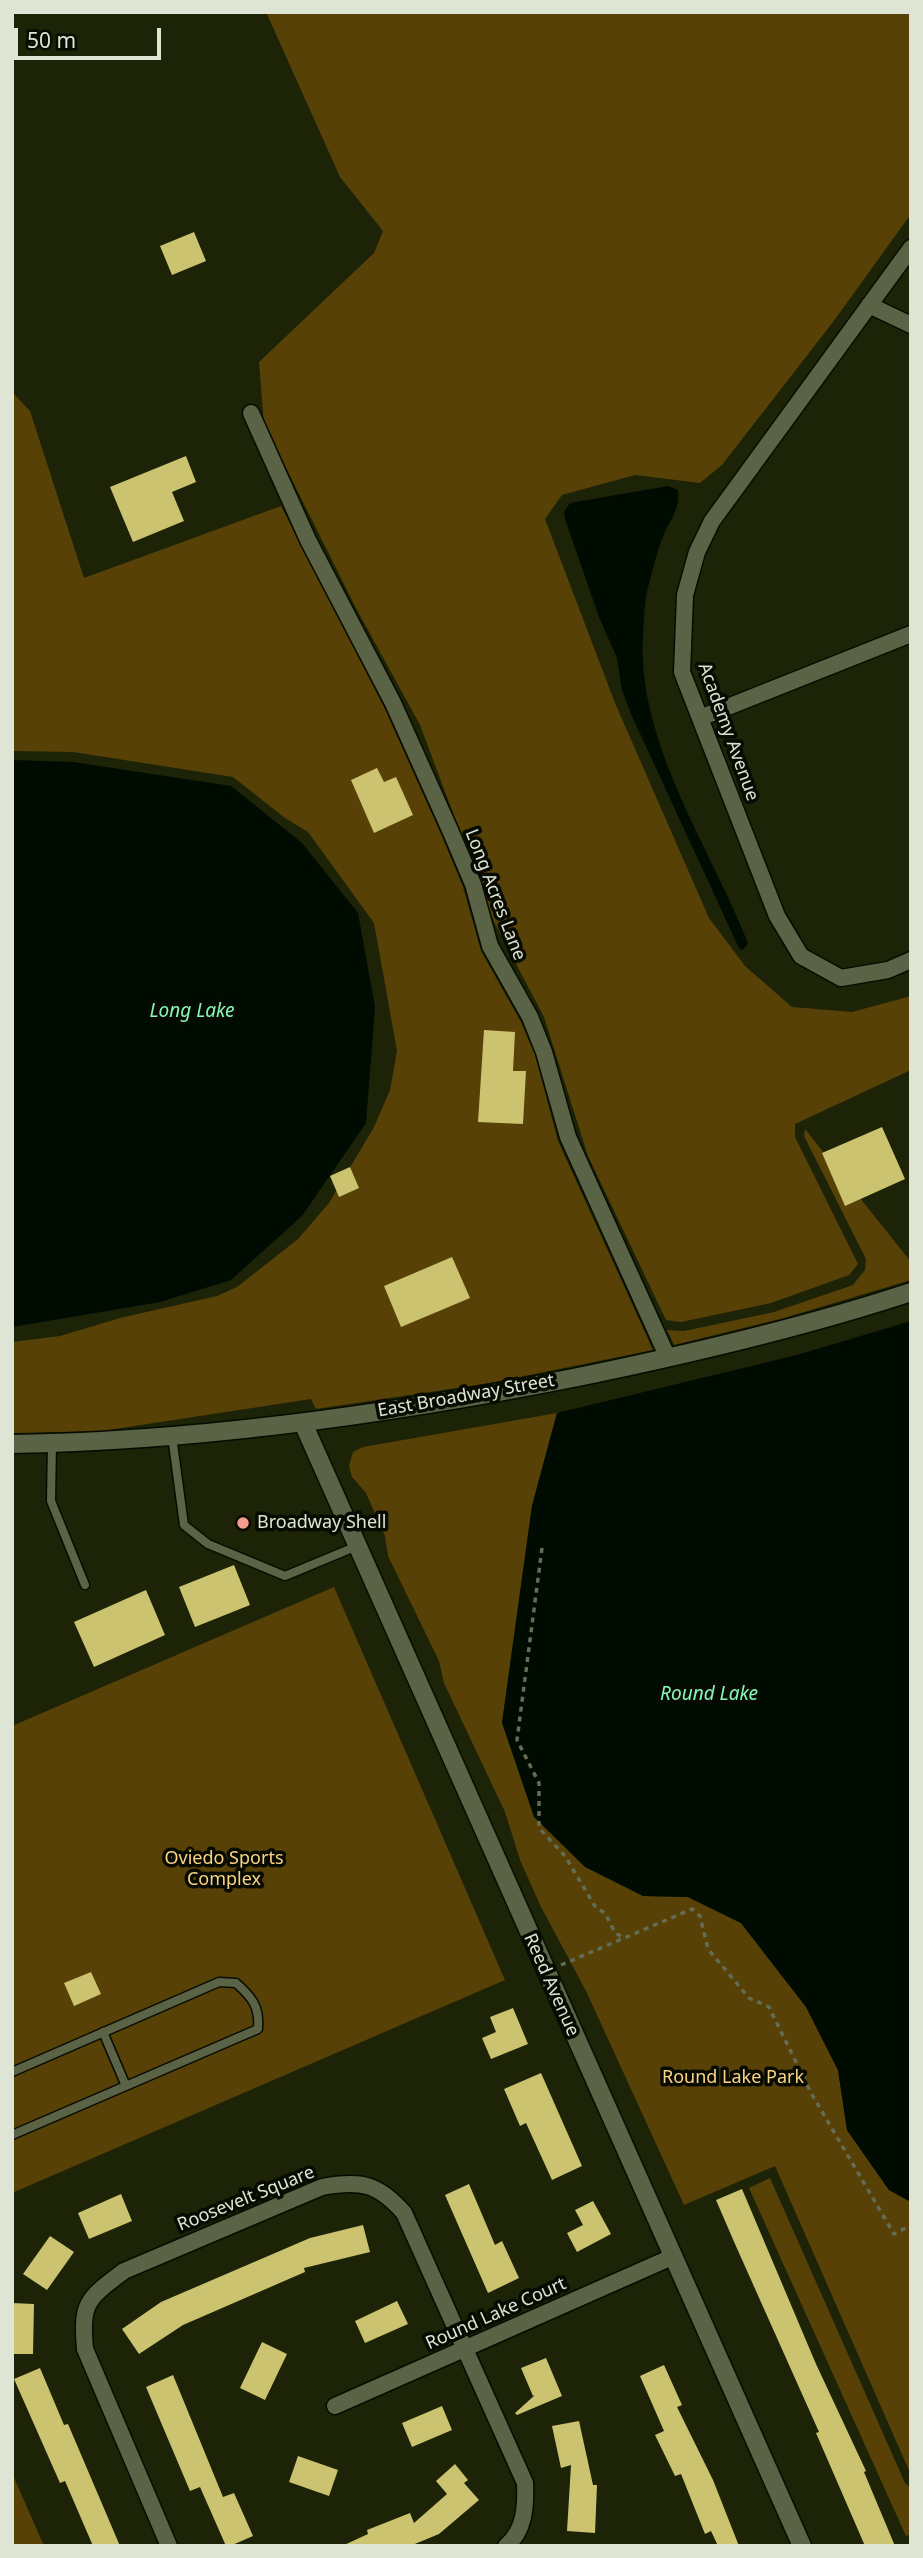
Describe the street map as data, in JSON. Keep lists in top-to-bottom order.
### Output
{
  "streets": {
    "street": [
      "Academy Avenue",
      "Long Acres Lane",
      "East Broadway Street",
      "Reed Avenue",
      "Roosevelt Square",
      "Round Lake Court"
    ]
  },
  "crossings": [
    ["Long Acres Lane", "East Broadway Street"],
    ["East Broadway Street", "Reed Avenue"],
    ["Reed Avenue", "Round Lake Court"],
    ["Roosevelt Square", "Round Lake Court"]
  ],
  "water": ["Long Lake", "Round Lake"],
  "parks": ["Oviedo Sports Complex", "Round Lake Park"],
  "places": ["Broadway Shell"],
  "scale_bar": "50 m"
}
